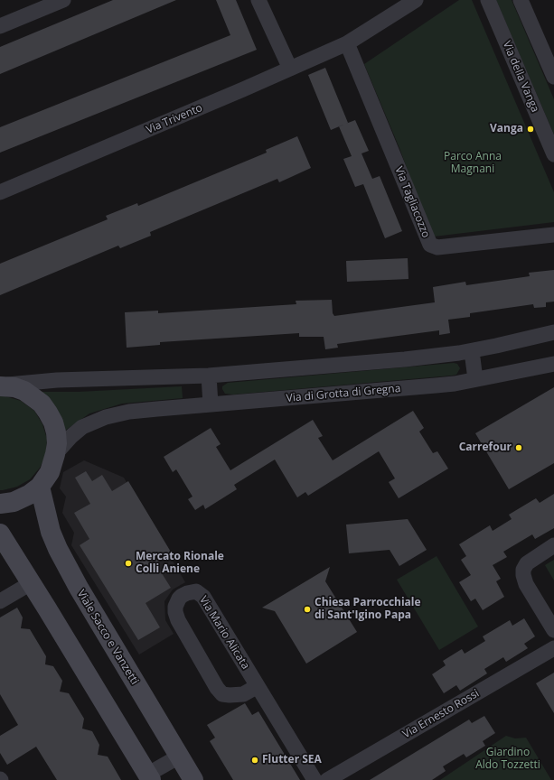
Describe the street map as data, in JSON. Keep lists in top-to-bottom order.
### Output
{
  "streets": {
    "street": [
      "Via della Vanga",
      "Via Trivento",
      "Via Tagliacozzo",
      "Via di Grotta di Gregna",
      "Via Mario Alicata",
      "Viale Sacco e Vanzetti",
      "Via Ernesto Rossi"
    ]
  },
  "crossings": [
    ["Via Trivento", "Via Tagliacozzo"],
    ["Via di Grotta di Gregna", "Viale Sacco e Vanzetti"]
  ],
  "parks": ["Parco Anna Magnani", "Giardino Aldo Tozzetti"],
  "places": [
    "Vanga",
    "Carrefour",
    "Mercato Rionale Colli Aniene",
    "Chiesa Parrocchiale di Sant'Igino Papa",
    "Flutter SEA"
  ]
}
